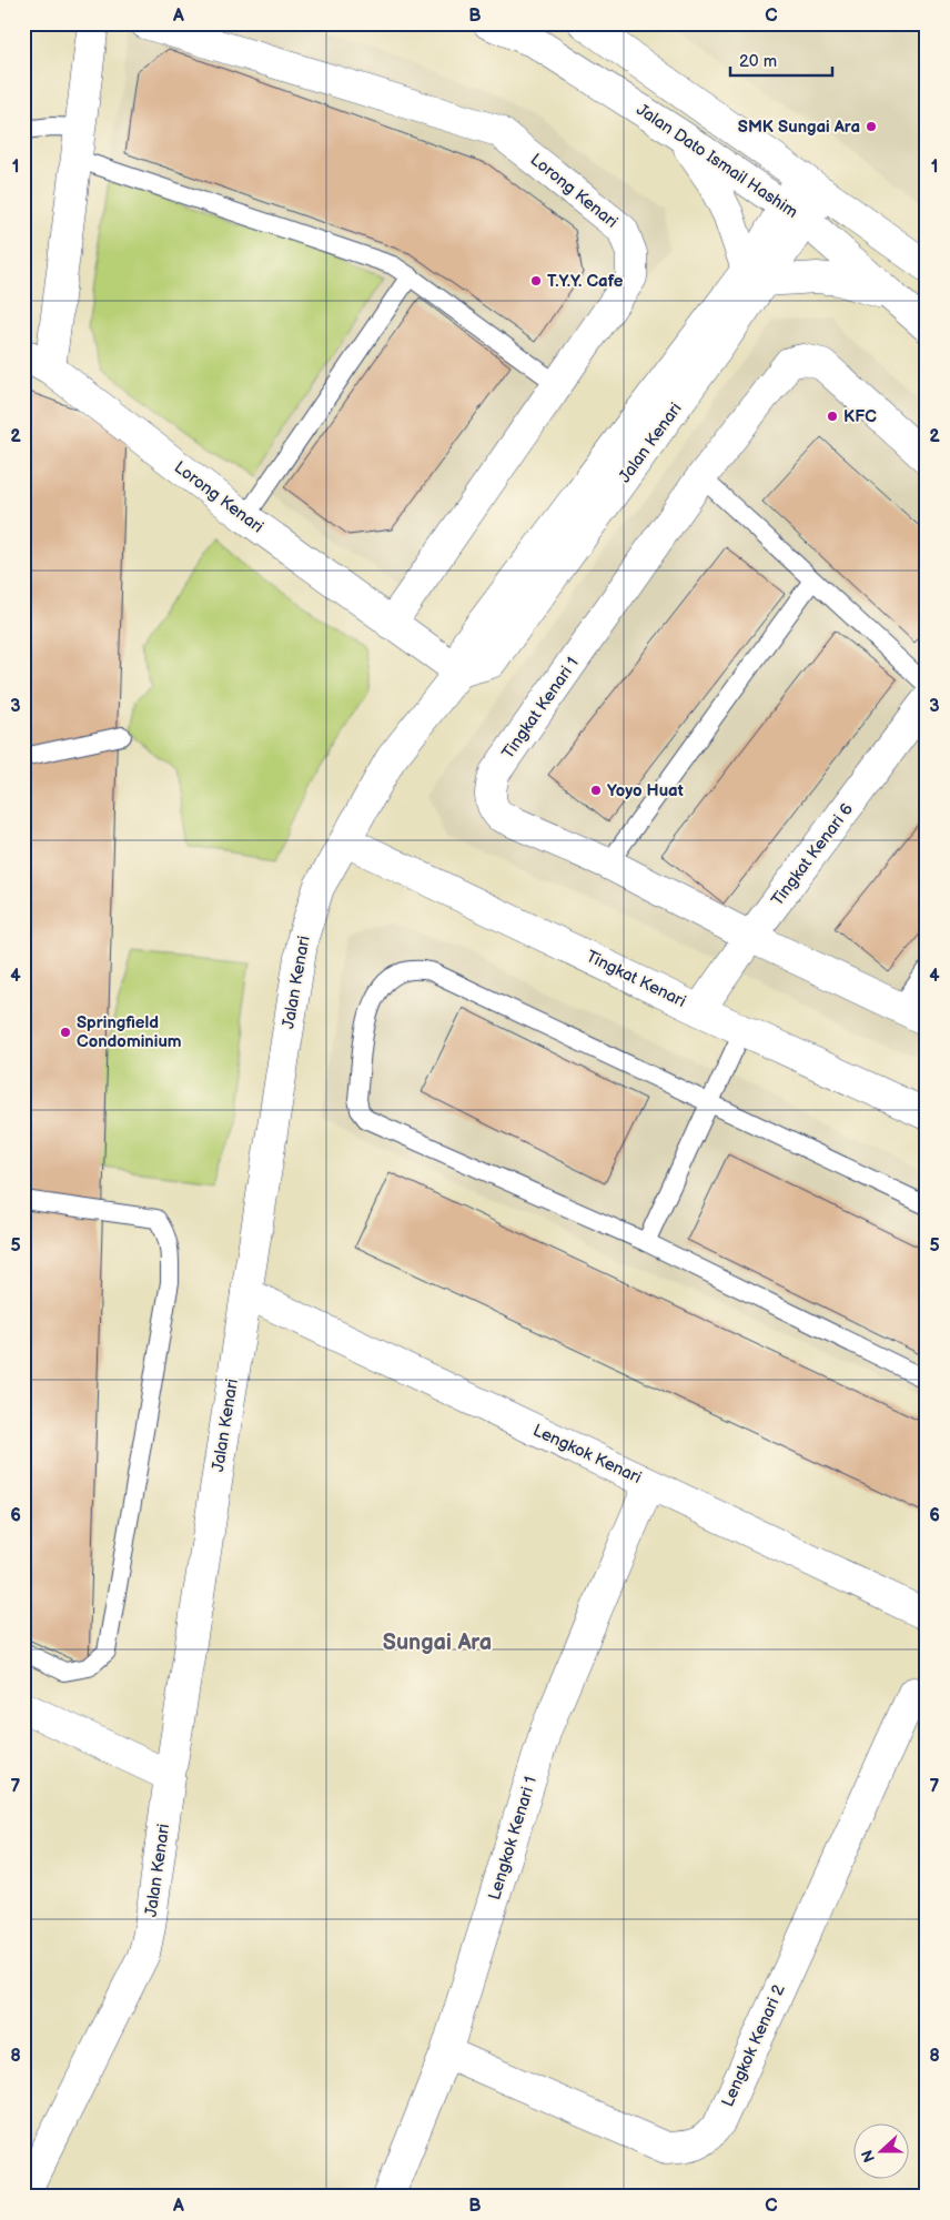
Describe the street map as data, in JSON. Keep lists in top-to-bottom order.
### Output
{
  "streets": {
    "street": [
      "Jalan Dato Ismail Hashim",
      "Lorong Kenari",
      "Jalan Kenari",
      "Tingkat Kenari 1",
      "Tingkat Kenari 6",
      "Tingkat Kenari",
      "Lengkok Kenari",
      "Lengkok Kenari 1",
      "Lengkok Kenari 2"
    ]
  },
  "crossings": [
    ["Jalan Dato Ismail Hashim", "Jalan Kenari"],
    ["Lorong Kenari", "Jalan Kenari"],
    ["Jalan Kenari", "Tingkat Kenari"],
    ["Jalan Kenari", "Lengkok Kenari"],
    ["Tingkat Kenari 1", "Tingkat Kenari 6"],
    ["Tingkat Kenari 6", "Tingkat Kenari"],
    ["Lengkok Kenari", "Lengkok Kenari 1"],
    ["Lengkok Kenari 1", "Lengkok Kenari 2"]
  ],
  "districts": ["Sungai Ara"],
  "places": [
    "SMK Sungai Ara",
    "T.Y.Y. Cafe",
    "KFC",
    "Yoyo Huat",
    "Springfield Condominium"
  ],
  "scale_bar": "20 m",
  "north": "left",
  "grid": {
    "columns": ["A", "B", "C"],
    "rows": [
      "1",
      "2",
      "3",
      "4",
      "5",
      "6",
      "7",
      "8"
    ]
  }
}
